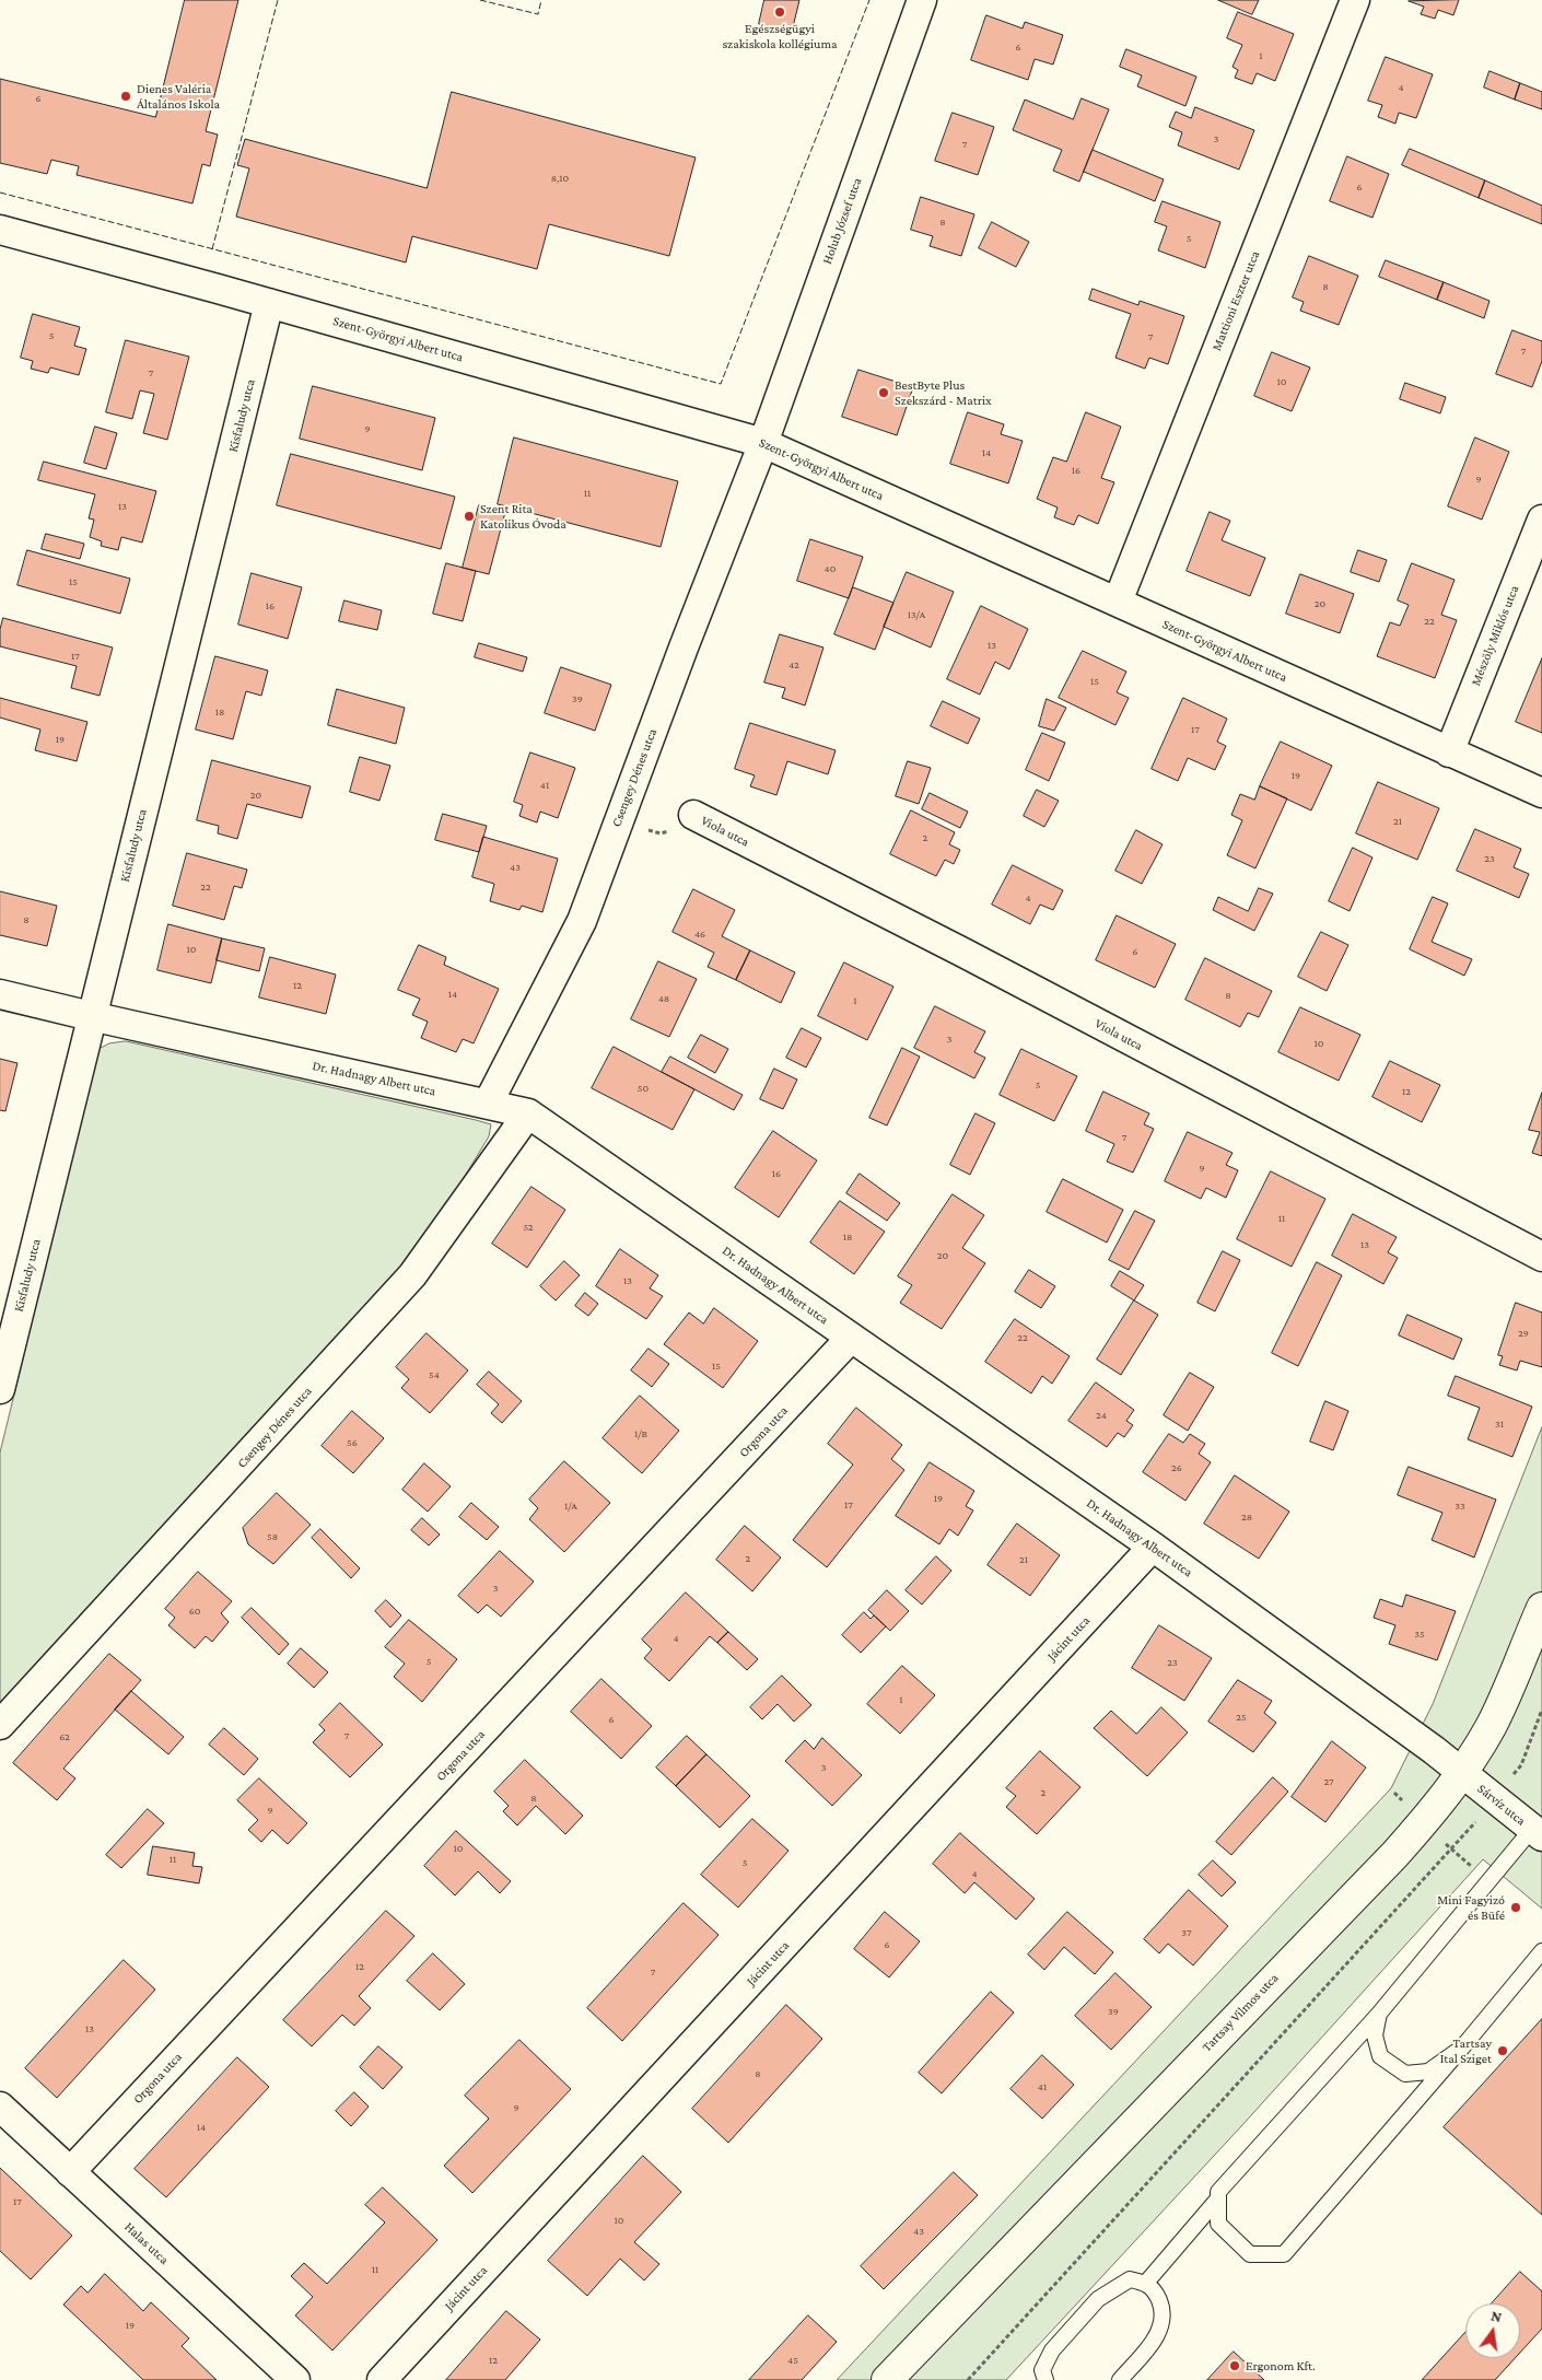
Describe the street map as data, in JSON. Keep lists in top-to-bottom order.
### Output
{
  "streets": {
    "main road": ["Tartsay Vilmos utca"],
    "street": [
      "Holub József utca",
      "Mattioni Eszter utca",
      "Szent-Györgyi Albert utca",
      "Kisfaludy utca",
      "Mészöly Miklós utca",
      "Csengey Dénes utca",
      "Viola utca",
      "Dr. Hadnagy Albert utca",
      "Orgona utca",
      "Jácint utca",
      "Sárvíz utca",
      "Halas utca"
    ]
  },
  "crossings": [
    ["Holub József utca", "Szent-Györgyi Albert utca"],
    ["Holub József utca", "Csengey Dénes utca"],
    ["Mattioni Eszter utca", "Szent-Györgyi Albert utca"],
    ["Szent-Györgyi Albert utca", "Kisfaludy utca"],
    ["Szent-Györgyi Albert utca", "Mészöly Miklós utca"],
    ["Szent-Györgyi Albert utca", "Csengey Dénes utca"],
    ["Kisfaludy utca", "Dr. Hadnagy Albert utca"],
    ["Csengey Dénes utca", "Dr. Hadnagy Albert utca"],
    ["Dr. Hadnagy Albert utca", "Orgona utca"],
    ["Dr. Hadnagy Albert utca", "Jácint utca"],
    ["Dr. Hadnagy Albert utca", "Sárvíz utca"],
    ["Dr. Hadnagy Albert utca", "Tartsay Vilmos utca"],
    ["Orgona utca", "Halas utca"],
    ["Sárvíz utca", "Tartsay Vilmos utca"]
  ],
  "places": [
    "Egészségügyi szakiskola kollégiuma",
    "Dienes Valéria Általános Iskola",
    "BestByte Plus Szekszárd - Matrix",
    "Szent Rita Katolikus Óvoda",
    "Mini Fagyizó és Büfé",
    "Tartsay Ital Sziget",
    "Ergonom Kft."
  ],
  "house_numbers": [
    "6",
    "1",
    "4",
    "6",
    "3",
    "7",
    "8,10",
    "6",
    "8",
    "5",
    "8",
    "5",
    "7",
    "7",
    "7",
    "10",
    "9",
    "14",
    "16",
    "9",
    "11",
    "13",
    "40",
    "15",
    "20",
    "16",
    "13/A",
    "22",
    "13",
    "17",
    "42",
    "15",
    "39",
    "18",
    "17",
    "19",
    "19",
    "41",
    "20",
    "21",
    "2",
    "23",
    "43",
    "22",
    "4",
    "8",
    "46",
    "10",
    "6",
    "12",
    "14",
    "8",
    "48",
    "1",
    "3",
    "10",
    "5",
    "50",
    "12",
    "7",
    "9",
    "16",
    "11",
    "52",
    "18",
    "13",
    "20",
    "13",
    "29",
    "22",
    "15",
    "54",
    "24",
    "31",
    "1/B",
    "56",
    "26",
    "19",
    "17",
    "1/A",
    "33",
    "28",
    "58",
    "2",
    "21",
    "3",
    "60",
    "35",
    "4",
    "5",
    "23",
    "1",
    "25",
    "6",
    "7",
    "62",
    "3",
    "27",
    "2",
    "8",
    "9",
    "10",
    "11",
    "5",
    "4",
    "37",
    "6",
    "12",
    "7",
    "39",
    "13",
    "8",
    "41",
    "9",
    "14",
    "17",
    "10",
    "43",
    "11",
    "19",
    "12",
    "45"
  ],
  "north": "top"
}
